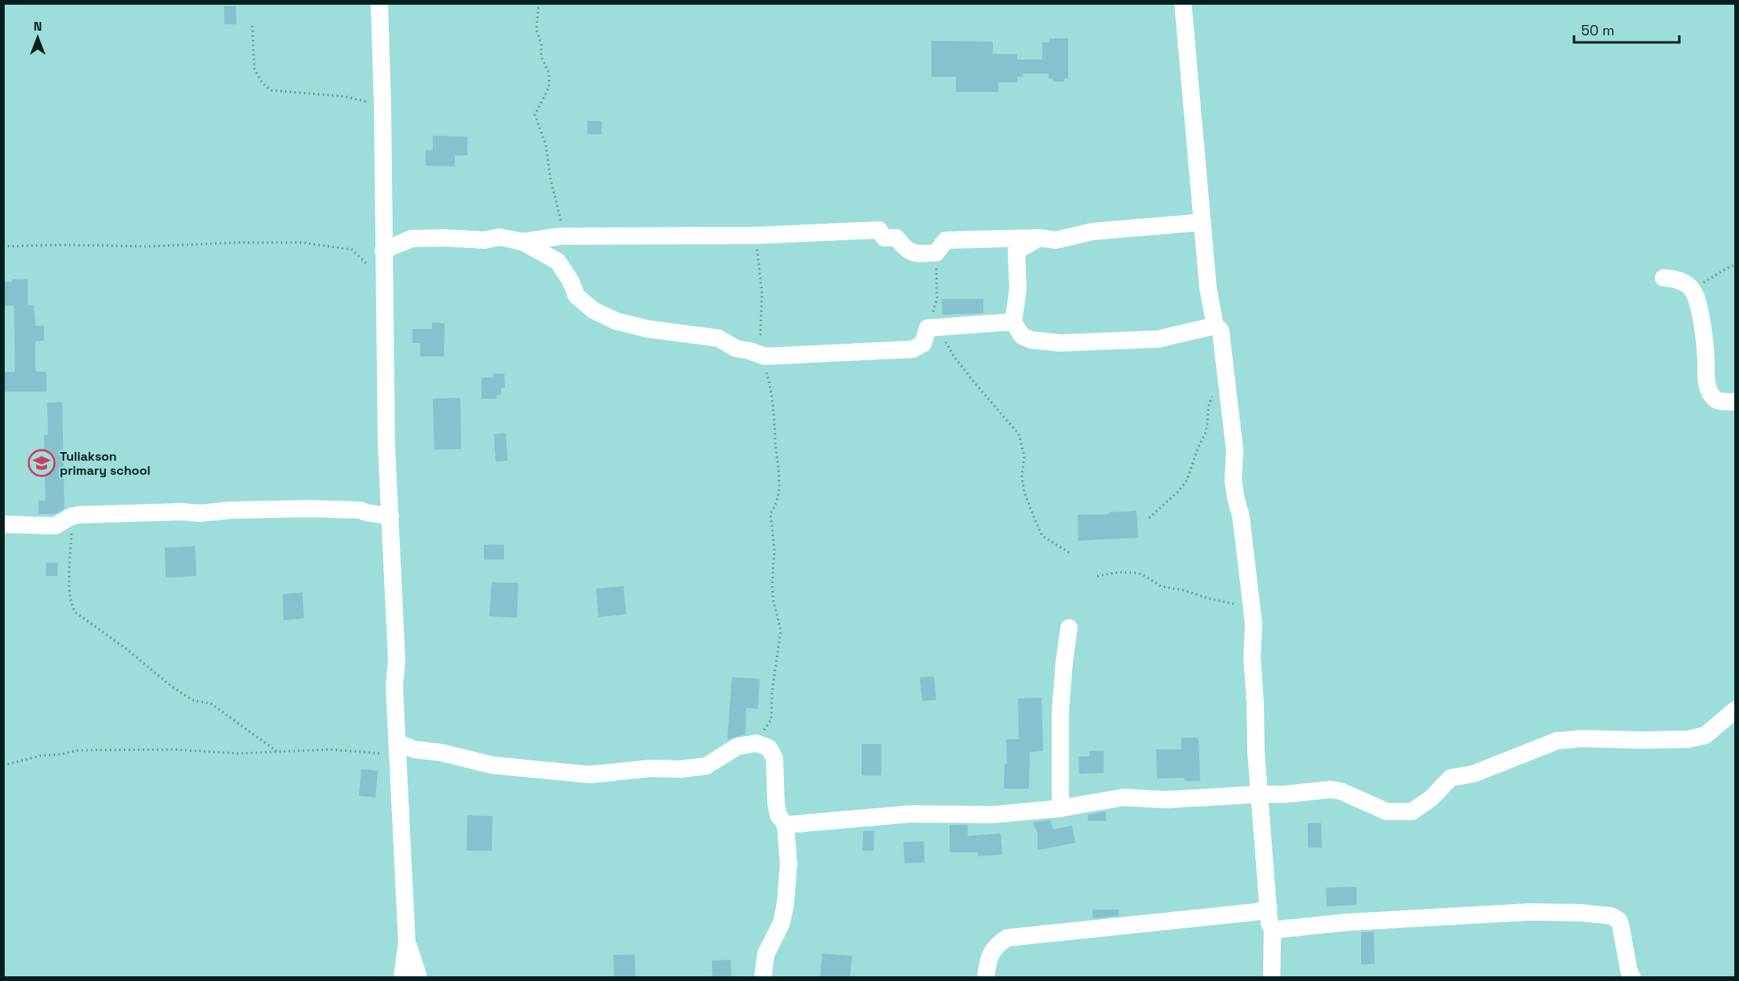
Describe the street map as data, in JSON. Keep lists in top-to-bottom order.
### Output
{
  "places": {
    "school or university": ["Tuliakson primary school"]
  },
  "scale_bar": "50 m",
  "north": "top"
}
